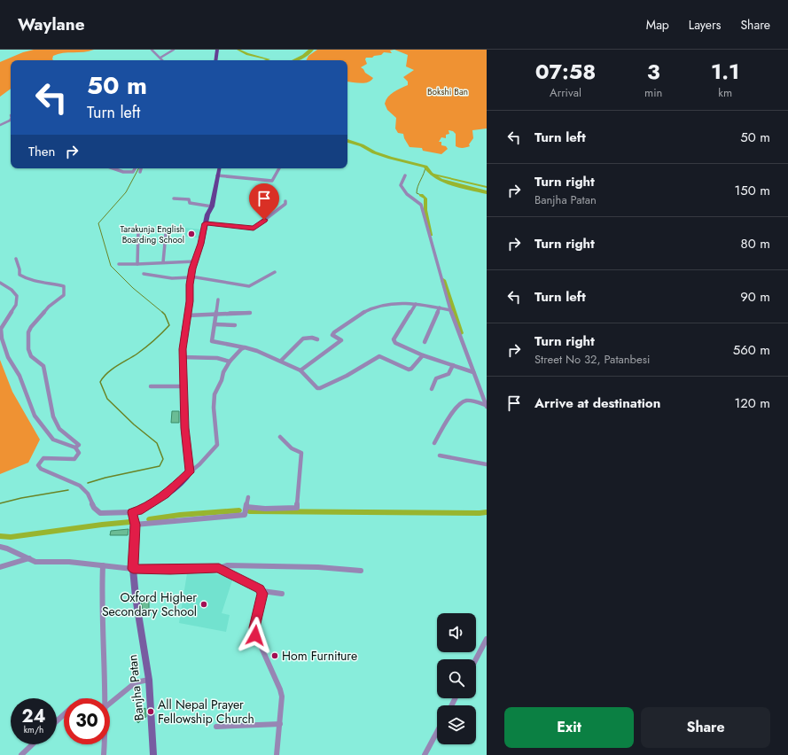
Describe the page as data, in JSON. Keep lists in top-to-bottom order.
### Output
{
  "streets": {
    "main road": ["Banjha Patan"]
  },
  "parks": ["Bokshi Ban"],
  "places": [
    "Tarakunja English Boarding School",
    "Oxford Higher Secondary School",
    "Hom Furniture",
    "All Nepal Prayer Fellowship Church"
  ],
  "page": {
    "header": "Waylane",
    "nav": ["Map", "Layers", "Share"],
    "eta": [
      "07:58",
      "Arrival",
      "3",
      "min",
      "1.1",
      "km"
    ],
    "turn": ["50 m", "Turn left"],
    "list": [
      {
        "name": "Turn left",
        "value": "50 m"
      },
      {
        "name": "Turn right",
        "note": "Banjha Patan",
        "value": "150 m"
      },
      {
        "name": "Turn right",
        "value": "80 m"
      },
      {
        "name": "Turn left",
        "value": "90 m"
      },
      {
        "name": "Turn right",
        "note": "Street No 32, Patanbesi",
        "value": "560 m"
      },
      {
        "name": "Arrive at destination",
        "value": "120 m"
      }
    ],
    "then": "Then",
    "speed": "24 km/h",
    "limit": "30",
    "buttons": ["Exit", "Share"]
  }
}
